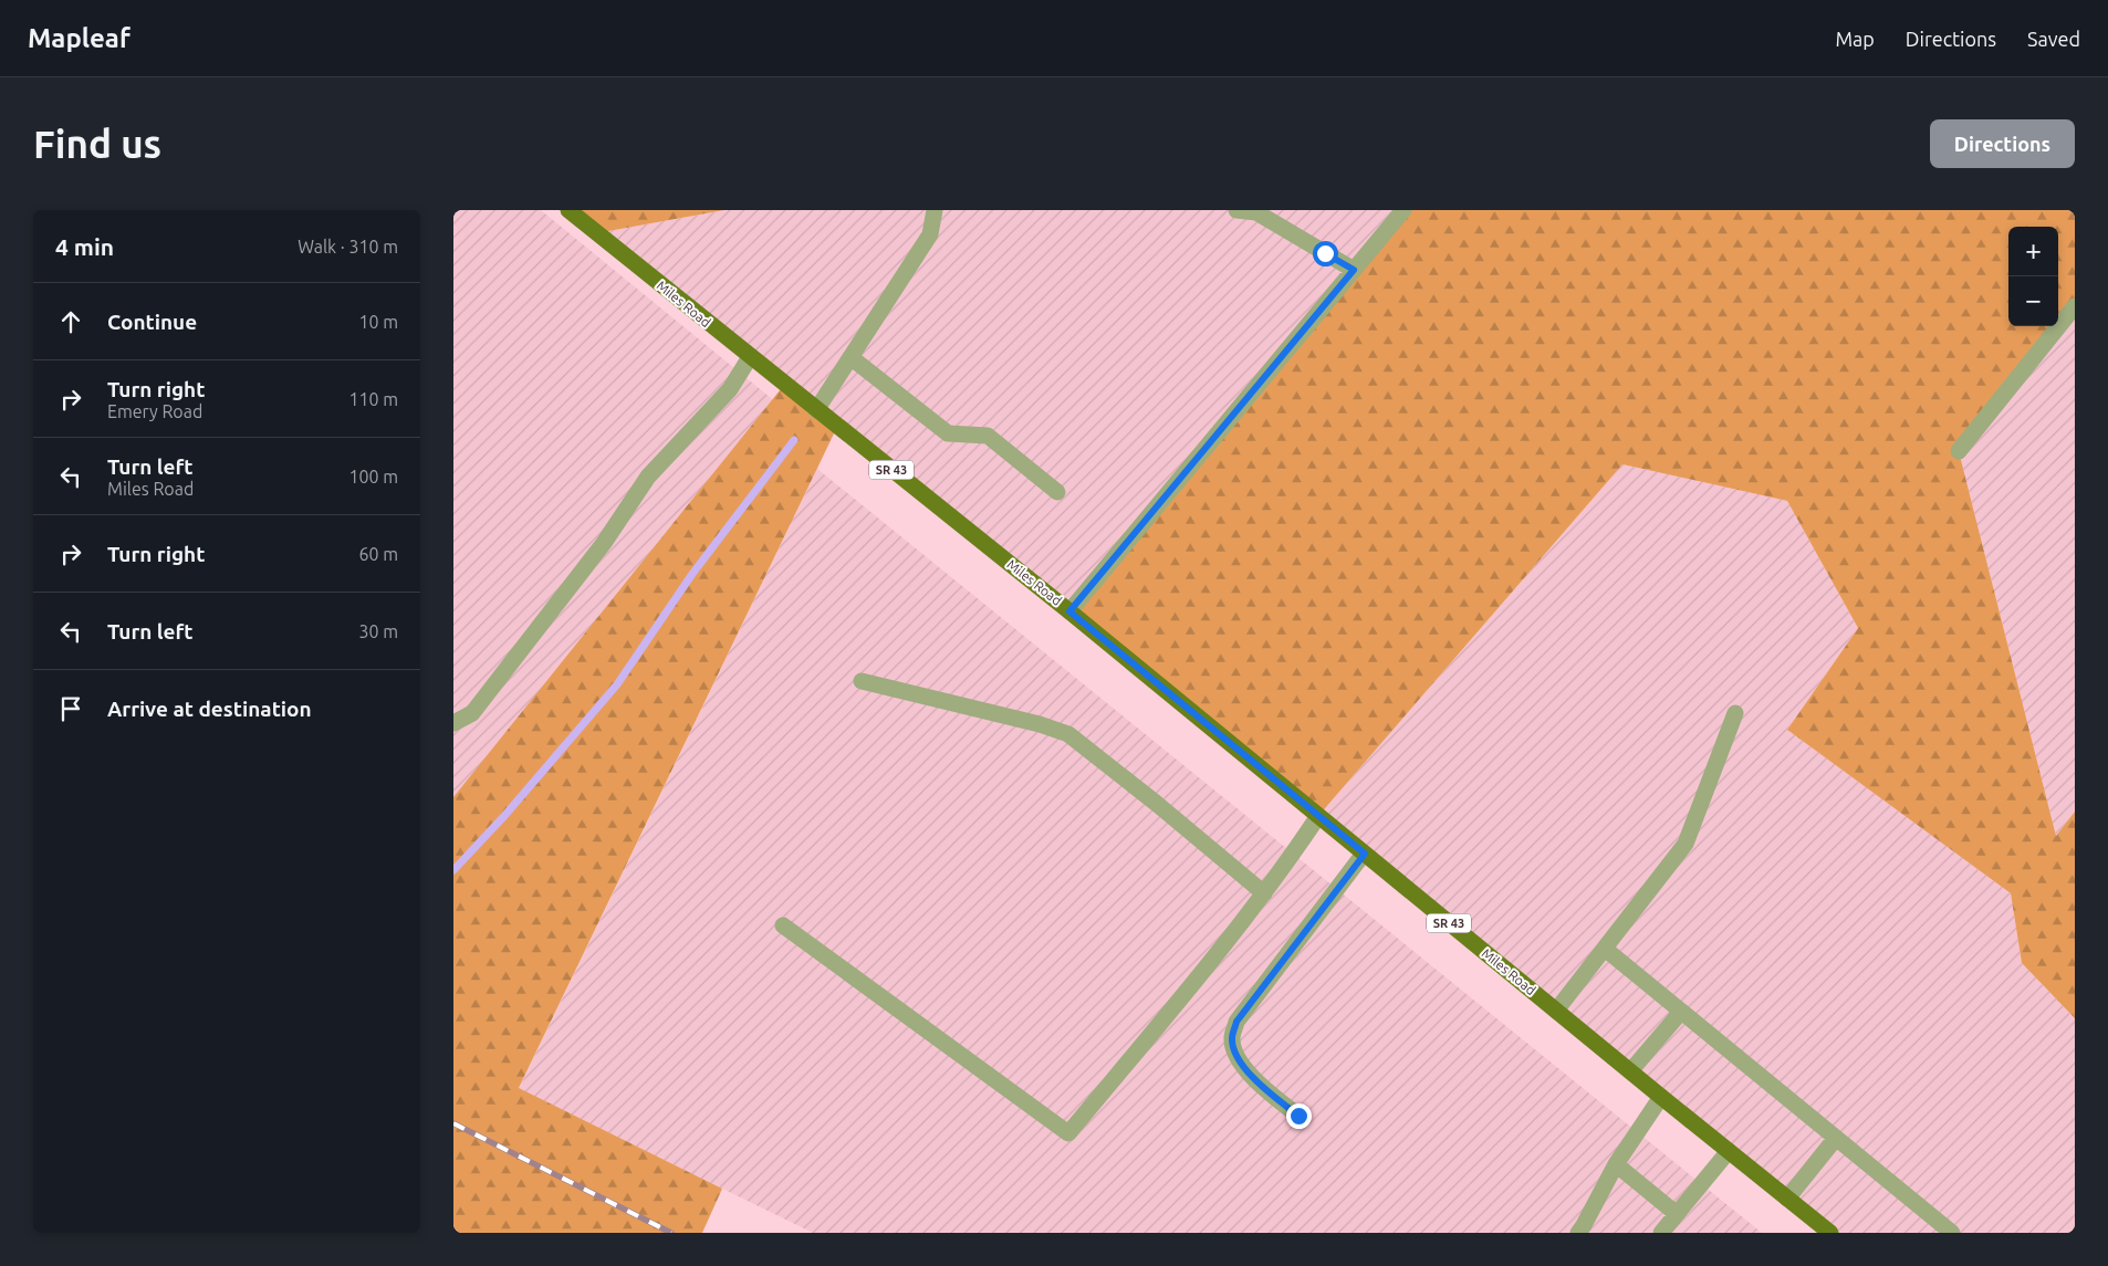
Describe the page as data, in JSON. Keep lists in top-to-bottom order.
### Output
{
  "streets": {
    "main road": ["Miles Road", "SR 43"]
  },
  "page": {
    "header": "Mapleaf",
    "nav": ["Map", "Directions", "Saved"],
    "buttons": "Directions",
    "title": "Find us",
    "heading": ["4 min", "Walk · 310 m"],
    "map_buttons": ["+", "−"],
    "list": [
      ["Continue", "10 m"],
      ["Turn right", "Emery Road", "110 m"],
      ["Turn left", "Miles Road", "100 m"],
      ["Turn right", "60 m"],
      ["Turn left", "30 m"],
      "Arrive at destination"
    ]
  }
}
